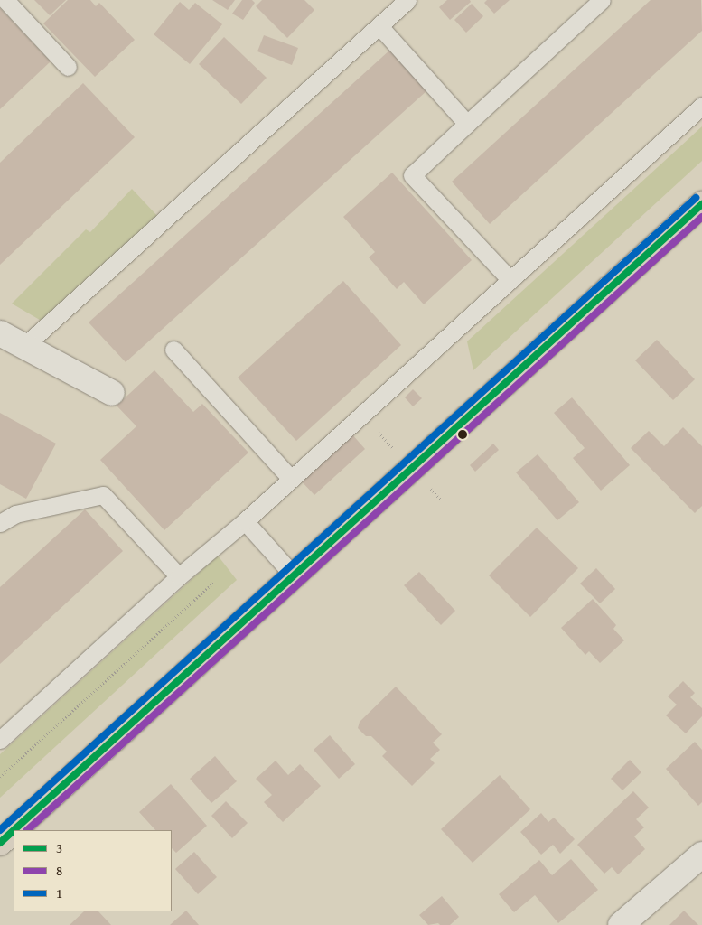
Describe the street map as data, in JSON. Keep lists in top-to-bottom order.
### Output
{
  "lines": ["transit line 1", "transit line 3", "transit line 8"],
  "legend": ["3", "8", "1"]
}
